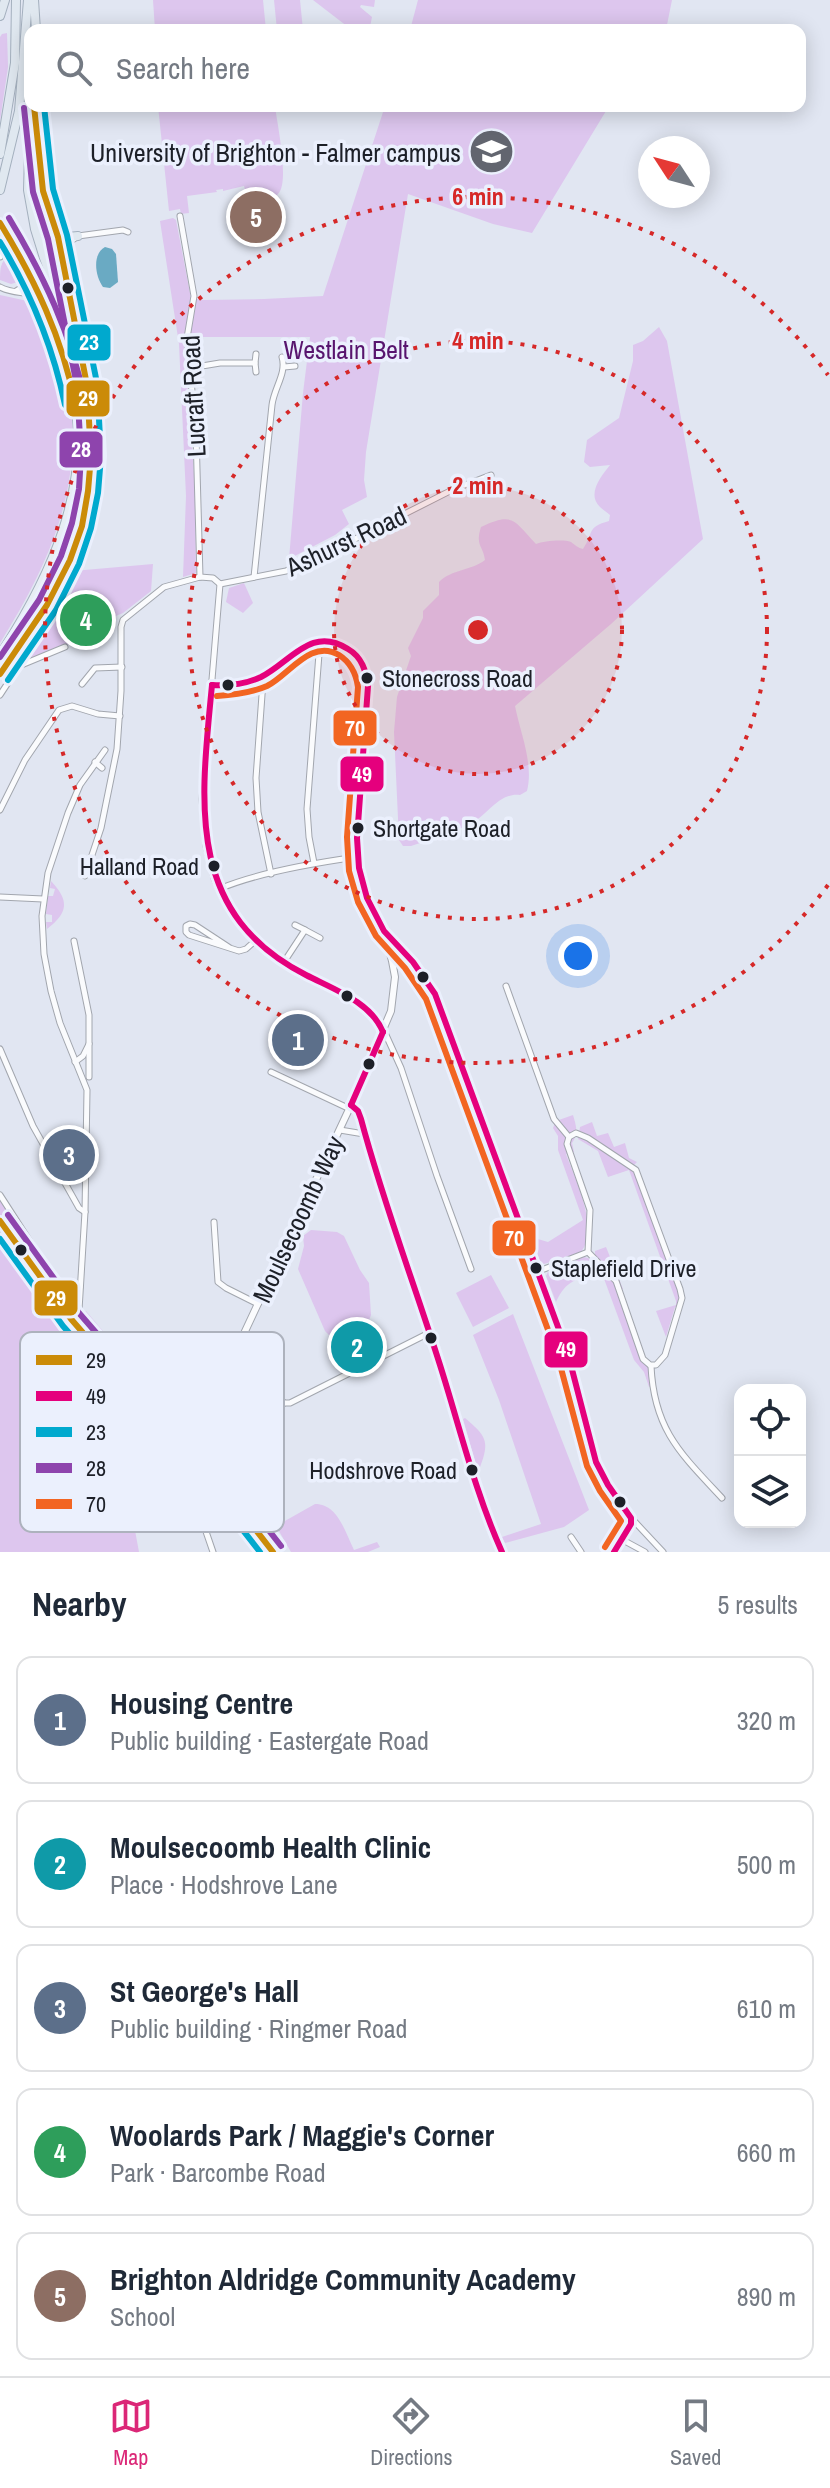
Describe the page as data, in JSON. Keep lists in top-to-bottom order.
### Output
{
  "streets": {
    "street": ["Lucraft Road", "Ashurst Road", "Moulsecoomb Way"]
  },
  "parks": ["Westlain Belt"],
  "places": {
    "school or university": ["University of Brighton - Falmer campus"],
    "other": [
      "Stonecross Road",
      "Shortgate Road",
      "Halland Road",
      "Staplefield Drive",
      "Hodshrove Road"
    ]
  },
  "lines": [
    "transit line 29",
    "transit line 23",
    "transit line 28",
    "transit line 49",
    "transit line 70"
  ],
  "legend": [
    "29",
    "49",
    "23",
    "28",
    "70"
  ],
  "north": "top left",
  "page": {
    "search": "Search here",
    "pins": [
      "5",
      "4",
      "1",
      "3",
      "2"
    ],
    "heading": ["Nearby", "5 results"],
    "list": [
      {
        "mark": "1",
        "name": "Housing Centre",
        "note": "Public building · Eastergate Road",
        "value": "320 m"
      },
      {
        "mark": "2",
        "name": "Moulsecoomb Health Clinic",
        "note": "Place · Hodshrove Lane",
        "value": "500 m"
      },
      {
        "mark": "3",
        "name": "St George's Hall",
        "note": "Public building · Ringmer Road",
        "value": "610 m"
      },
      {
        "mark": "4",
        "name": "Woolards Park / Maggie's Corner",
        "note": "Park · Barcombe Road",
        "value": "660 m"
      },
      {
        "mark": "5",
        "name": "Brighton Aldridge Community Academy",
        "note": "School",
        "value": "890 m"
      }
    ],
    "nav": ["Map", "Directions", "Saved"]
  },
  "rings": ["6 min", "4 min", "2 min"]
}
